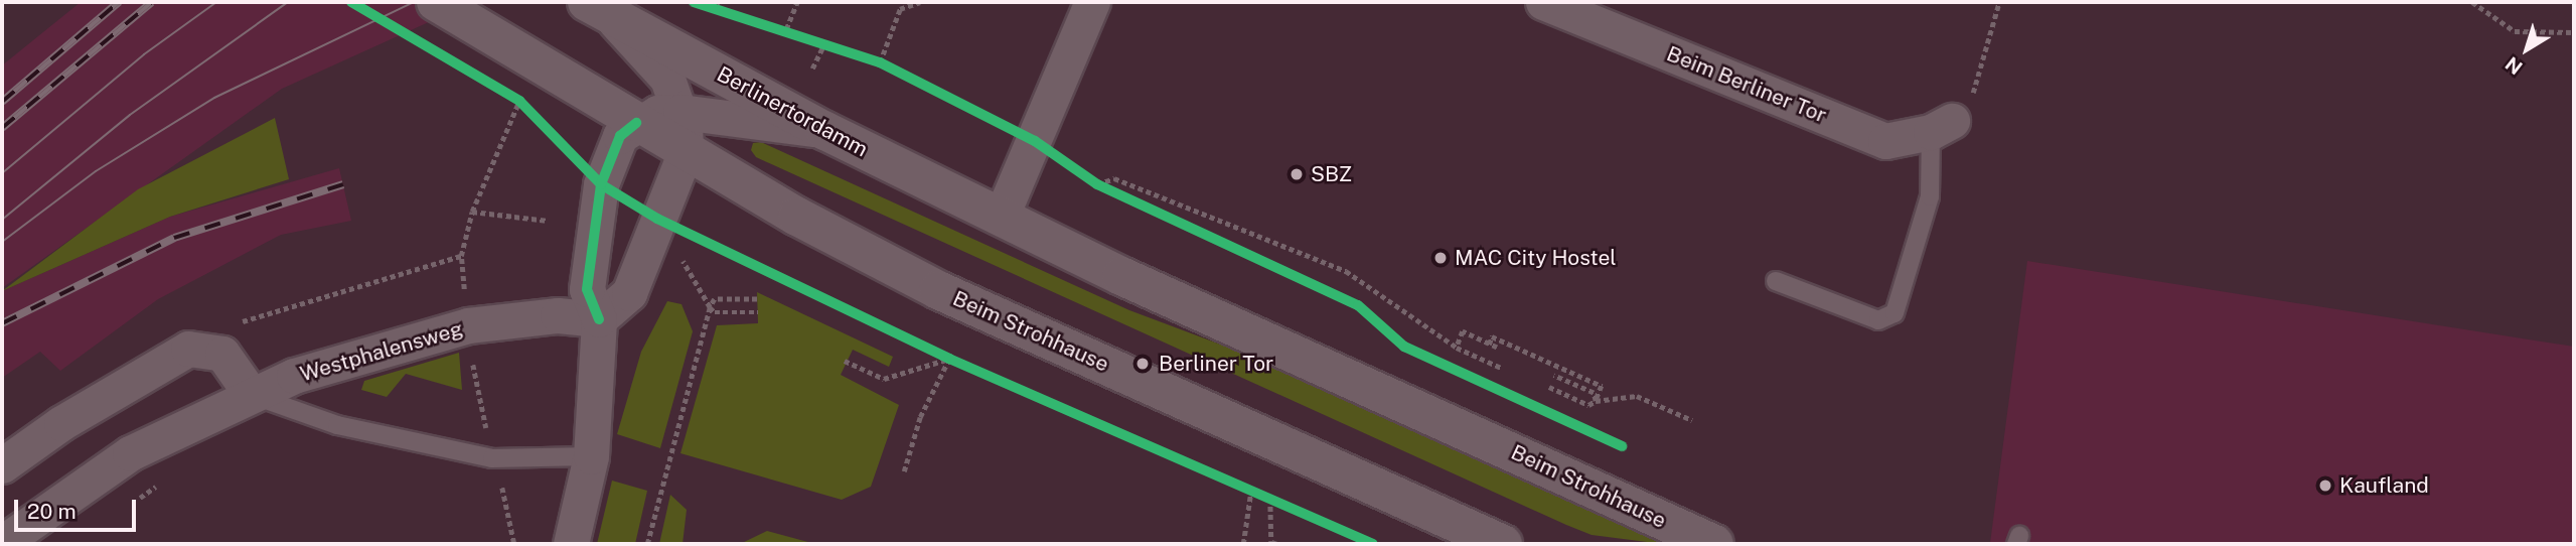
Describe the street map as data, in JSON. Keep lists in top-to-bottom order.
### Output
{
  "streets": {
    "main road": ["Berlinertordamm", "Beim Strohhause"],
    "street": ["Beim Berliner Tor", "Westphalensweg"]
  },
  "crossings": [
    ["Berlinertordamm", "Beim Strohhause"]
  ],
  "places": [
    "SBZ",
    "MAC City Hostel",
    "Berliner Tor",
    "Kaufland"
  ],
  "scale_bar": "20 m",
  "north": "bottom left"
}
